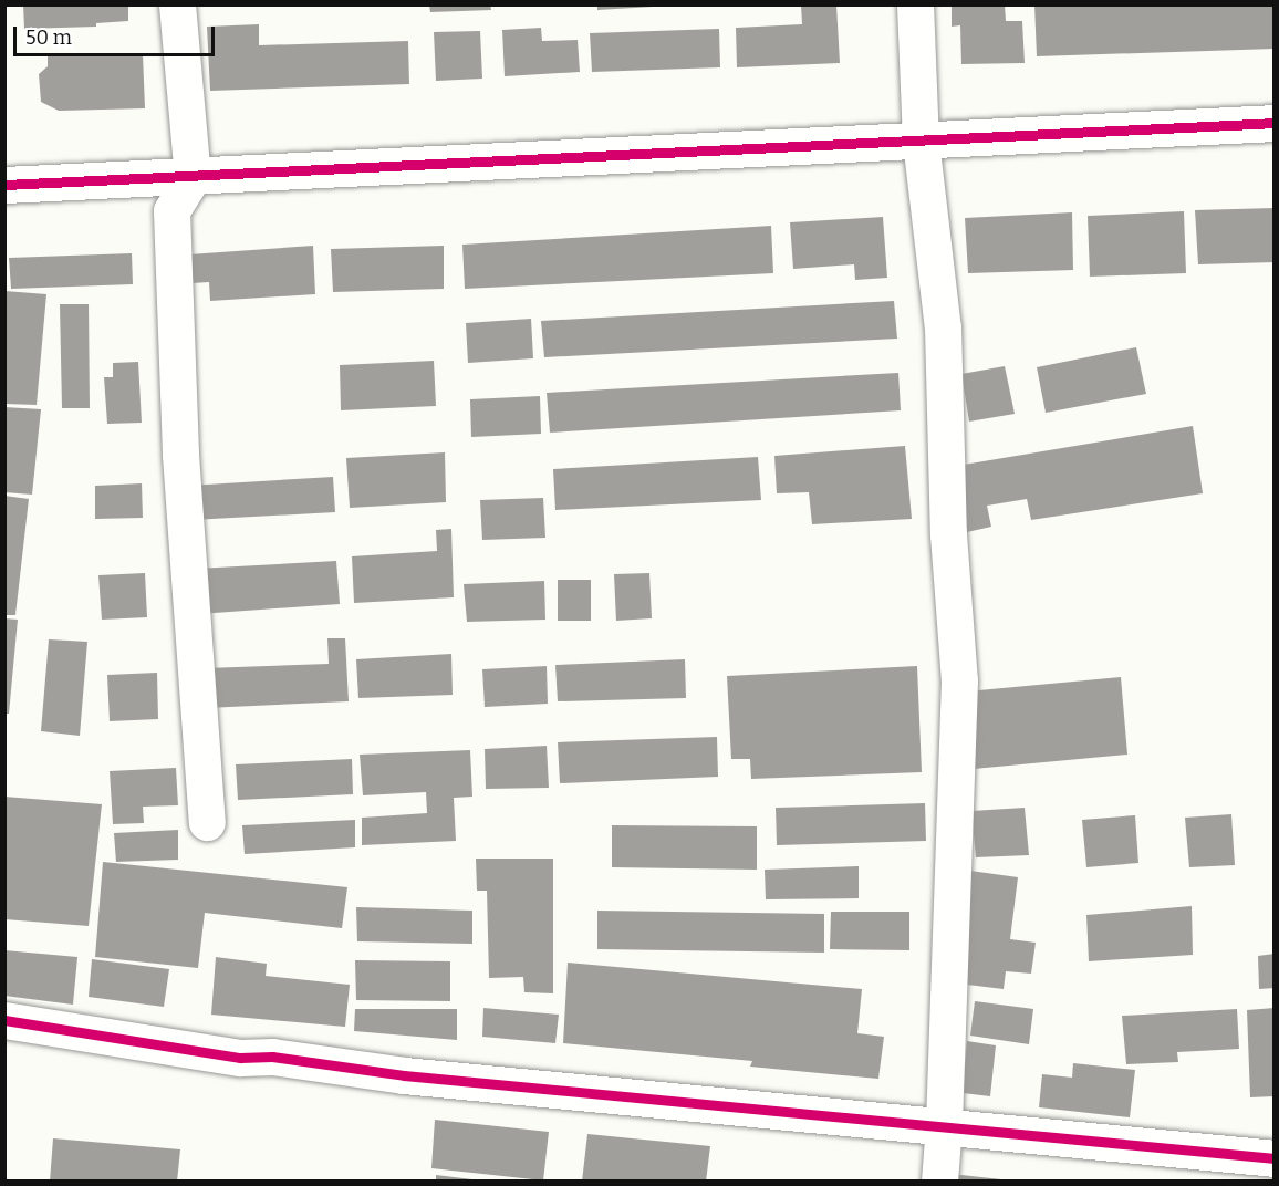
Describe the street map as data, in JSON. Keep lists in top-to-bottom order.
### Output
{
  "scale_bar": "50 m"
}
